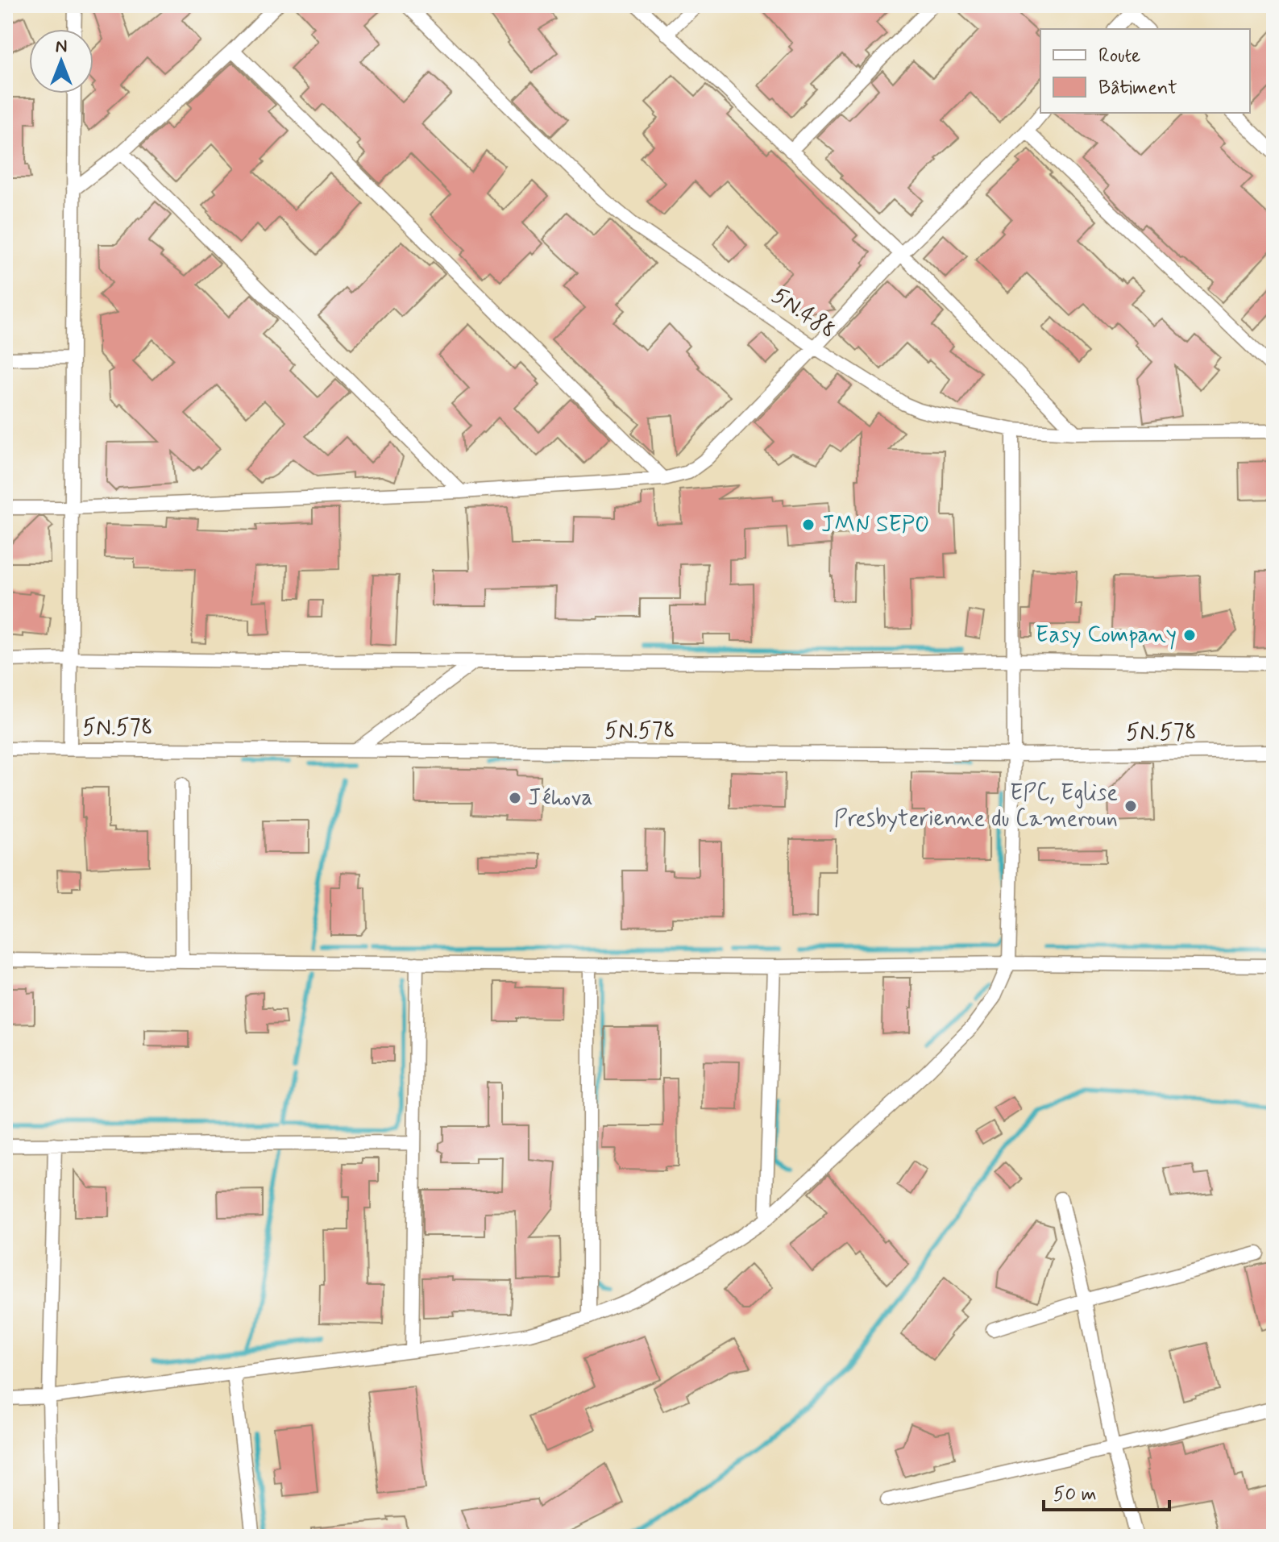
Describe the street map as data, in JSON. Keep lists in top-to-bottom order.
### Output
{
  "streets": {
    "street": ["5N.488", "5N.578"]
  },
  "places": [
    "JMN SEPO",
    "Easy Company",
    "Jéhova",
    "EPC, Eglise Presbyterienne du Cameroun"
  ],
  "legend": ["Route", "Bâtiment"],
  "scale_bar": "50 m",
  "north": "top"
}
